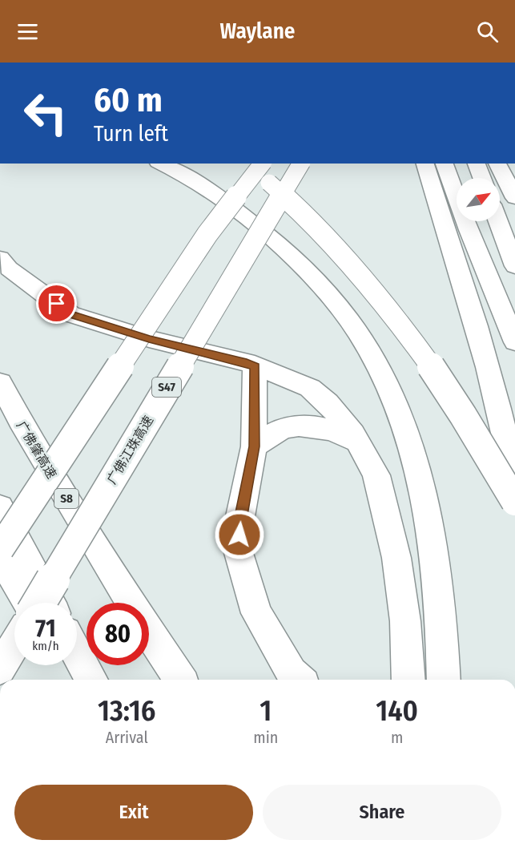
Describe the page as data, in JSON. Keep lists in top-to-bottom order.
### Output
{
  "streets": {
    "main road": [
      "S47",
      "广佛肇高速",
      "广佛江珠高速",
      "S8"
    ]
  },
  "north": "top right",
  "page": {
    "header": "Waylane",
    "turn": ["60 m", "Turn left"],
    "speed": "71 km/h",
    "limit": "80",
    "eta": [
      "13:16",
      "Arrival",
      "1",
      "min",
      "140",
      "m"
    ],
    "buttons": ["Exit", "Share"]
  }
}
